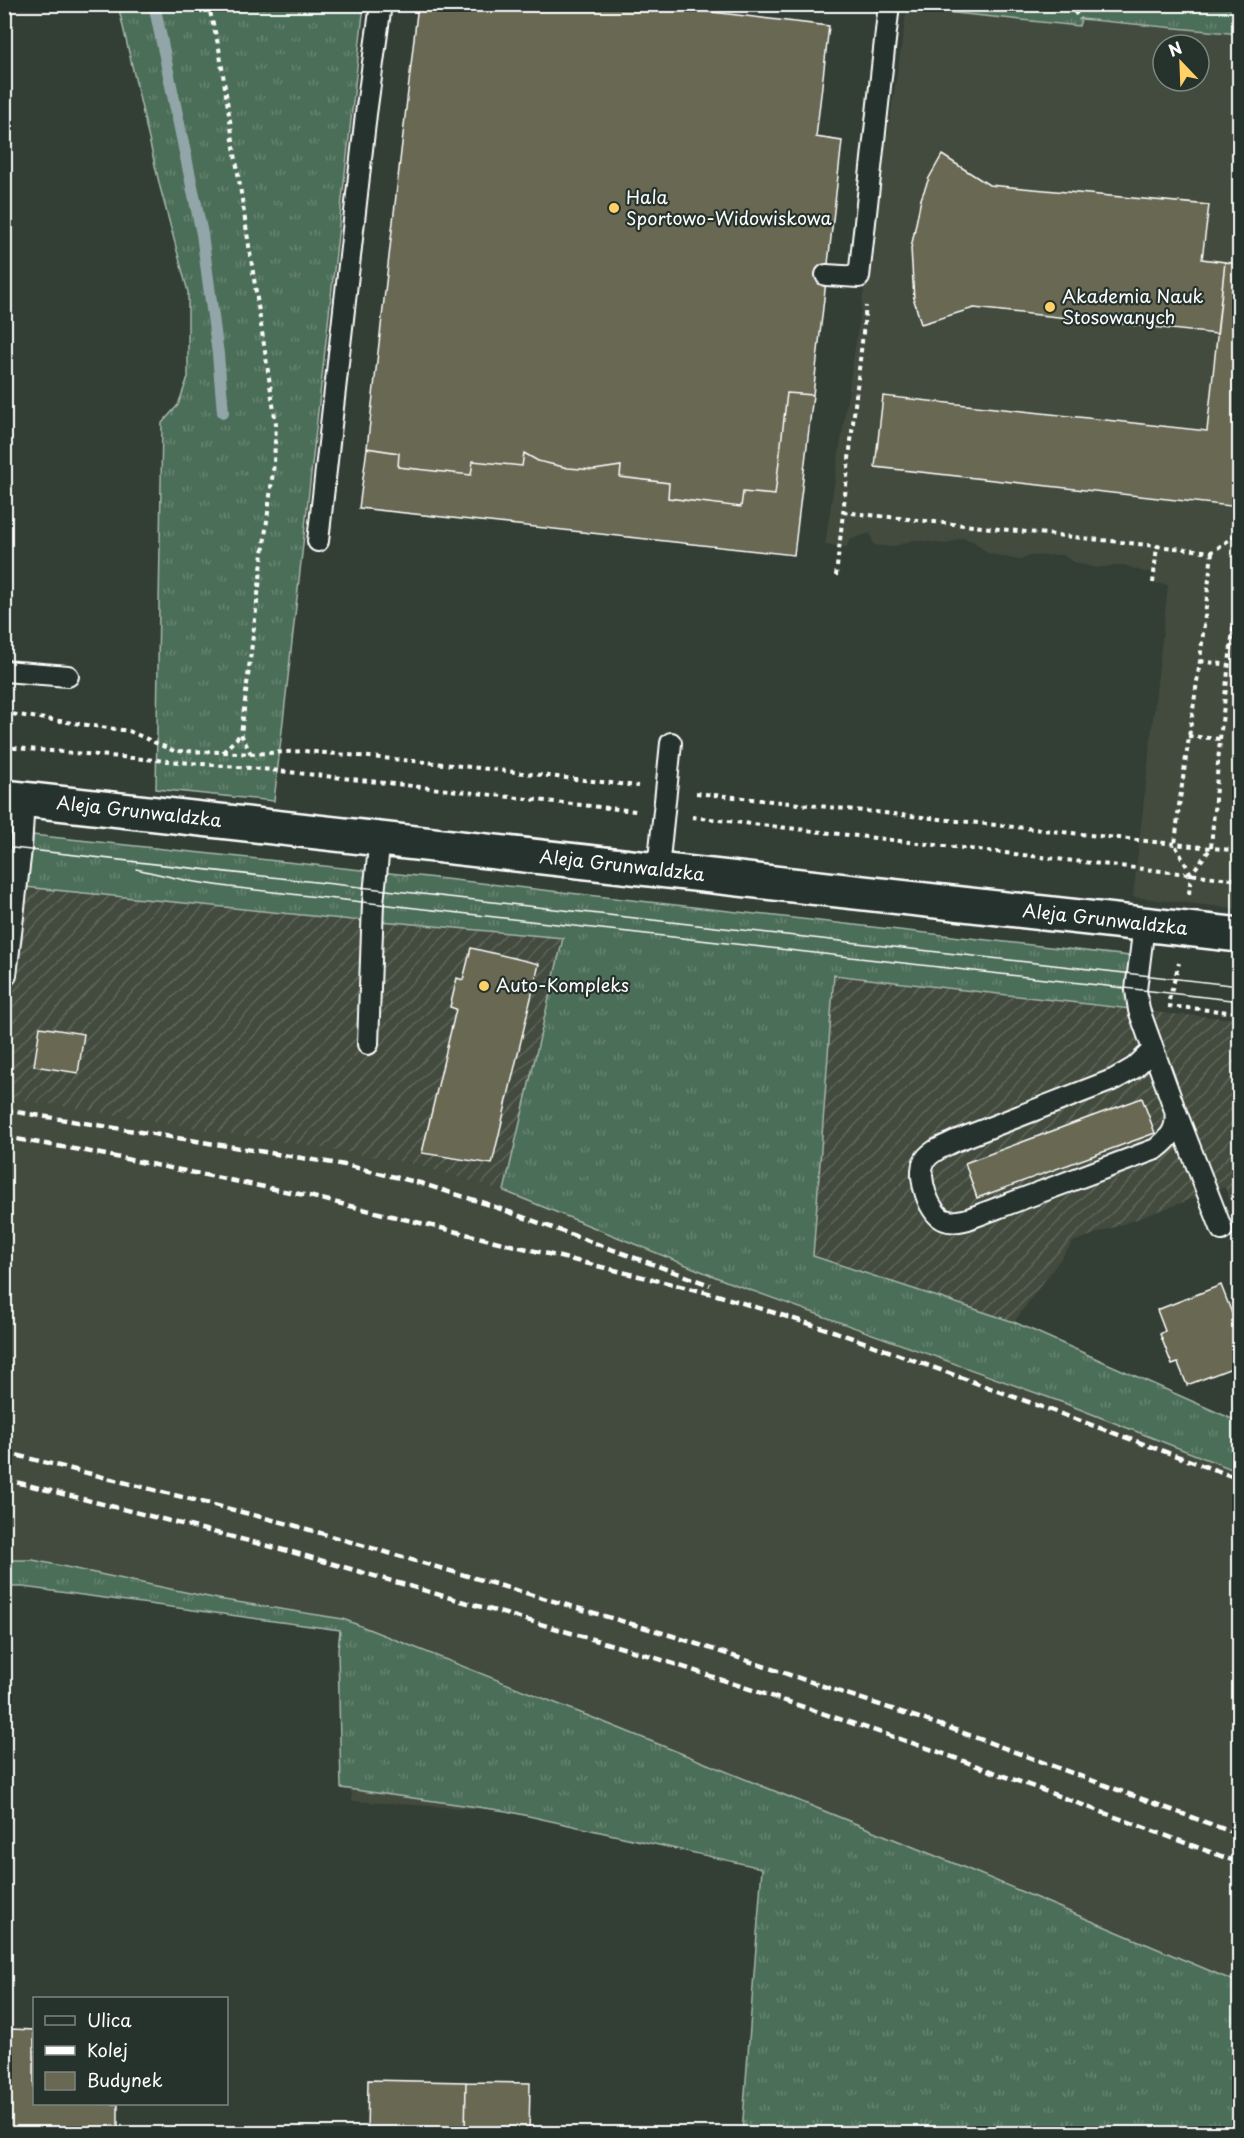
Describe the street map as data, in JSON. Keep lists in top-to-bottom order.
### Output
{
  "streets": {
    "main road": ["Aleja Grunwaldzka"]
  },
  "places": ["Hala Sportowo-Widowiskowa", "Akademia Nauk Stosowanych", "Auto-Kompleks"],
  "legend": ["Ulica", "Kolej", "Budynek"],
  "north": "top left"
}
